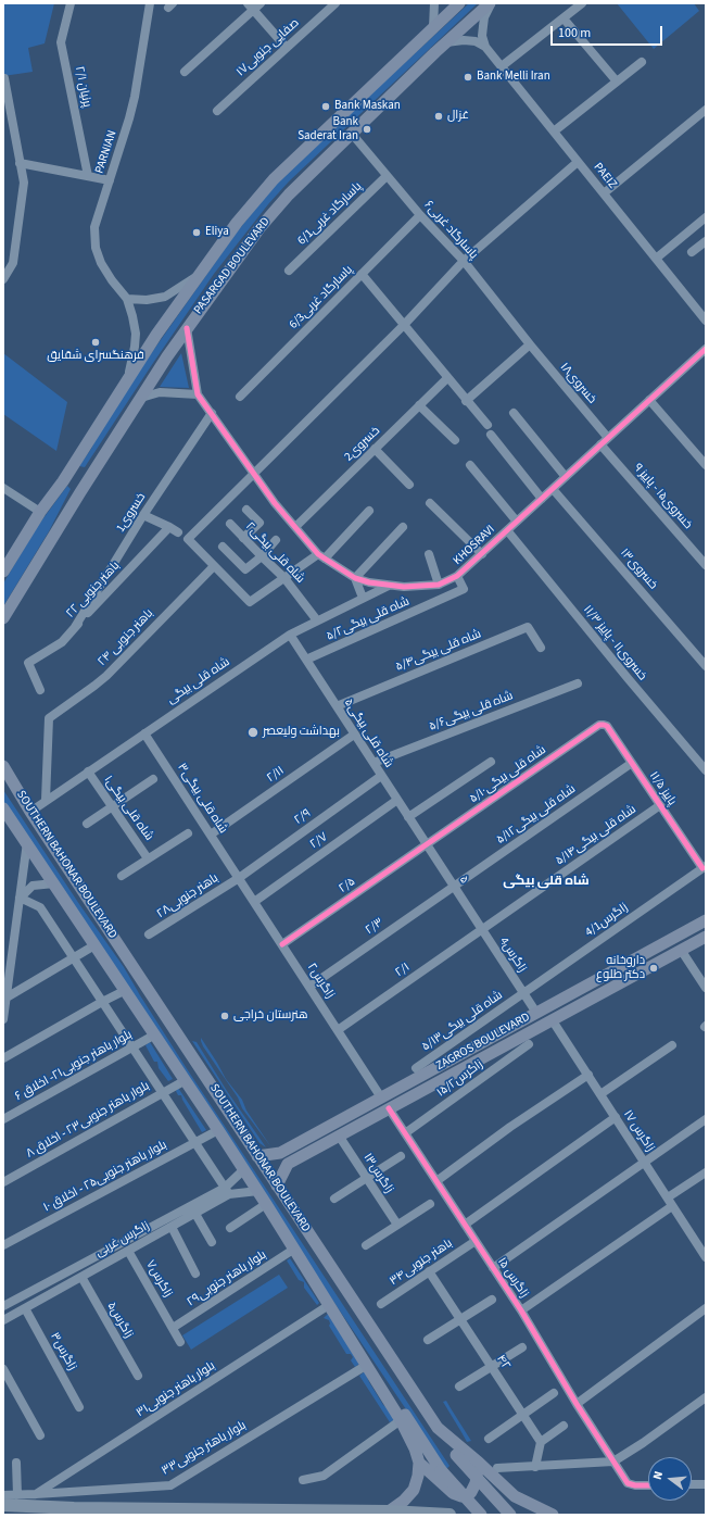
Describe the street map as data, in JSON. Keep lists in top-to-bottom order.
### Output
{
  "streets": {
    "main road": ["PASARGAD BOULEVARD", "SOUTHERN BAHONAR BOULEVARD", "ZAGROS BOULEVARD"],
    "street": [
      "صفایی جنوبی۱۷",
      "پرنیان ۲/۱",
      "PARNIAN",
      "PAEIZ",
      "پاسارگاد غربی6/1",
      "پاسارگاد غربی۶",
      "پاسارگاد غربی6/3",
      "خسروى۱۸",
      "خسروى2",
      "خسروى۱۵ - پاییز ۹",
      "خسروى1",
      "KHOSRAVI",
      "شاه قلی بیگی۲",
      "خسروى۱۳",
      "۲۲ باهنر جنوبی",
      "شاه قلی بیگی۵/۲",
      "۲۴ باهنر جنوبی",
      "خسروى۱۱ - پاییز ۱۱/۳",
      "شاه قلی بیگی۵/۴",
      "شاه قلی بیگی",
      "شاه قلی بیگی۵/۶",
      "شاه قلی بیگی۵",
      "۲/۱۱",
      "شاه قلی بیگی۵/۱۰",
      "پاییز ۱۱/۵",
      "شاه قلی بیگی۳",
      "شاه قلی بیگی۱",
      "شاه قلی بیگی۵/۱۲",
      "۲/۹",
      "شاه قلی بیگی۵/۱۴",
      "۲/۷",
      "۵",
      "۲/۵",
      "باهنر جنوبی۲۸",
      "4/1زاگرس",
      "۲/۳",
      "زاگرس4",
      "۲/۱",
      "زاگرس۲",
      "شاه قلی بیگی۵/۱۳",
      "بلوار باهنر جنوبی۲۱- اخلاق ۶",
      "زاگرس۱۵/۲",
      "بلوار باهنر جنوبی۲۳ - اخلاق ۸",
      "زاگرس ۱۷",
      "زاگرس۱۳",
      "بلوار باهنر جنوبی۲۵ - اخلاق ۱۰",
      "زاگرس غربی",
      "باهنر جنوبی۳۴",
      "زاگرس ۱۵",
      "زاگرس۷",
      "بلوار باهنر جنوبی۲۹",
      "زاگرس۵",
      "زاگرس۳",
      "۴۲",
      "بلوار باهنر جنوبی۳۱",
      "بلوار باهنر جنوبی۳۳"
    ]
  },
  "crossings": [
    ["پاسارگاد غربی6/1", "پاسارگاد غربی۶"],
    ["پاسارگاد غربی۶", "PASARGAD BOULEVARD"],
    ["پاسارگاد غربی۶", "پاسارگاد غربی6/3"],
    ["پاسارگاد غربی۶", "خسروى۱۸"],
    ["خسروى۱۸", "KHOSRAVI"],
    ["خسروى2", "KHOSRAVI"],
    ["خسروى۱۵ - پاییز ۹", "KHOSRAVI"],
    ["خسروى1", "KHOSRAVI"],
    ["خسروى1", "۲۲ باهنر جنوبی"],
    ["KHOSRAVI", "خسروى۱۳"],
    ["KHOSRAVI", "شاه قلی بیگی۵/۲"],
    ["KHOSRAVI", "خسروى۱۱ - پاییز ۱۱/۳"],
    ["KHOSRAVI", "شاه قلی بیگی"],
    ["شاه قلی بیگی۲", "شاه قلی بیگی"],
    ["شاه قلی بیگی۵/۲", "شاه قلی بیگی۵"],
    ["۲۴ باهنر جنوبی", "شاه قلی بیگی"],
    ["شاه قلی بیگی۵/۴", "شاه قلی بیگی۵"],
    ["شاه قلی بیگی", "شاه قلی بیگی۵"],
    ["شاه قلی بیگی", "شاه قلی بیگی۳"],
    ["شاه قلی بیگی", "شاه قلی بیگی۱"],
    ["شاه قلی بیگی", "SOUTHERN BAHONAR BOULEVARD"],
    ["شاه قلی بیگی۵/۶", "شاه قلی بیگی۵"],
    ["شاه قلی بیگی۵", "۲/۱۱"],
    ["شاه قلی بیگی۵", "شاه قلی بیگی۵/۱۰"],
    ["شاه قلی بیگی۵", "۲/۹"],
    ["شاه قلی بیگی۵", "۲/۷"],
    ["شاه قلی بیگی۵", "۵"],
    ["شاه قلی بیگی۵", "۲/۵"],
    ["۲/۱۱", "شاه قلی بیگی۳"],
    ["شاه قلی بیگی۵/۱۰", "پاییز ۱۱/۵"],
    ["شاه قلی بیگی۵/۱۰", "۵"],
    ["شاه قلی بیگی۵/۱۰", "۲/۵"],
    ["پاییز ۱۱/۵", "شاه قلی بیگی۵/۱۲"],
    ["پاییز ۱۱/۵", "شاه قلی بیگی۵/۱۴"],
    ["پاییز ۱۱/۵", "4/1زاگرس"],
    ["شاه قلی بیگی۳", "۲/۹"],
    ["شاه قلی بیگی۳", "باهنر جنوبی۲۸"],
    ["شاه قلی بیگی۳", "زاگرس۲"],
    ["شاه قلی بیگی۵/۱۲", "۵"],
    ["شاه قلی بیگی۵/۱۲", "۲/۳"],
    ["۲/۹", "باهنر جنوبی۲۸"],
    ["۲/۹", "زاگرس۲"],
    ["شاه قلی بیگی۵/۱۴", "۵"],
    ["شاه قلی بیگی۵/۱۴", "زاگرس4"],
    ["شاه قلی بیگی۵/۱۴", "۲/۱"],
    ["۲/۷", "زاگرس۲"],
    ["SOUTHERN BAHONAR BOULEVARD", "ZAGROS BOULEVARD"],
    ["SOUTHERN BAHONAR BOULEVARD", "بلوار باهنر جنوبی۲۱- اخلاق ۶"],
    ["SOUTHERN BAHONAR BOULEVARD", "بلوار باهنر جنوبی۲۳ - اخلاق ۸"],
    ["SOUTHERN BAHONAR BOULEVARD", "بلوار باهنر جنوبی۲۵ - اخلاق ۱۰"],
    ["SOUTHERN BAHONAR BOULEVARD", "زاگرس غربی"],
    ["SOUTHERN BAHONAR BOULEVARD", "بلوار باهنر جنوبی۲۹"],
    ["SOUTHERN BAHONAR BOULEVARD", "بلوار باهنر جنوبی۳۱"],
    ["SOUTHERN BAHONAR BOULEVARD", "بلوار باهنر جنوبی۳۳"],
    ["۵", "۲/۵"],
    ["۵", "۲/۳"],
    ["۵", "زاگرس4"],
    ["۵", "۲/۱"],
    ["۲/۵", "زاگرس۲"],
    ["باهنر جنوبی۲۸", "زاگرس۲"],
    ["4/1زاگرس", "زاگرس4"],
    ["4/1زاگرس", "شاه قلی بیگی۵/۱۳"],
    ["۲/۳", "زاگرس۲"],
    ["زاگرس4", "۲/۱"],
    ["زاگرس4", "شاه قلی بیگی۵/۱۳"],
    ["زاگرس4", "ZAGROS BOULEVARD"],
    ["۲/۱", "زاگرس۲"],
    ["زاگرس۲", "ZAGROS BOULEVARD"],
    ["ZAGROS BOULEVARD", "زاگرس ۱۷"],
    ["ZAGROS BOULEVARD", "زاگرس۱۳"],
    ["ZAGROS BOULEVARD", "زاگرس ۱۵"],
    ["زاگرس۱۵/۲", "زاگرس ۱۵"],
    ["زاگرس غربی", "زاگرس۷"],
    ["زاگرس غربی", "زاگرس۵"],
    ["زاگرس غربی", "زاگرس۳"],
    ["باهنر جنوبی۳۴", "زاگرس ۱۵"],
    ["باهنر جنوبی۳۴", "۴۲"],
    ["زاگرس۷", "بلوار باهنر جنوبی۲۹"],
    ["بلوار باهنر جنوبی۳۱", "بلوار باهنر جنوبی۳۳"]
  ],
  "districts": ["شاه قلی بیگی"],
  "places": [
    "Bank Melli Iran",
    "Bank Maskan",
    "غزال",
    "Bank Saderat Iran",
    "Eliya",
    "فرهنگسرای شقایق",
    "بهداشت ولیعصر",
    "داروخانه دکتر طلوع",
    "هنرستان خراجی"
  ],
  "scale_bar": "100 m",
  "north": "left"
}
